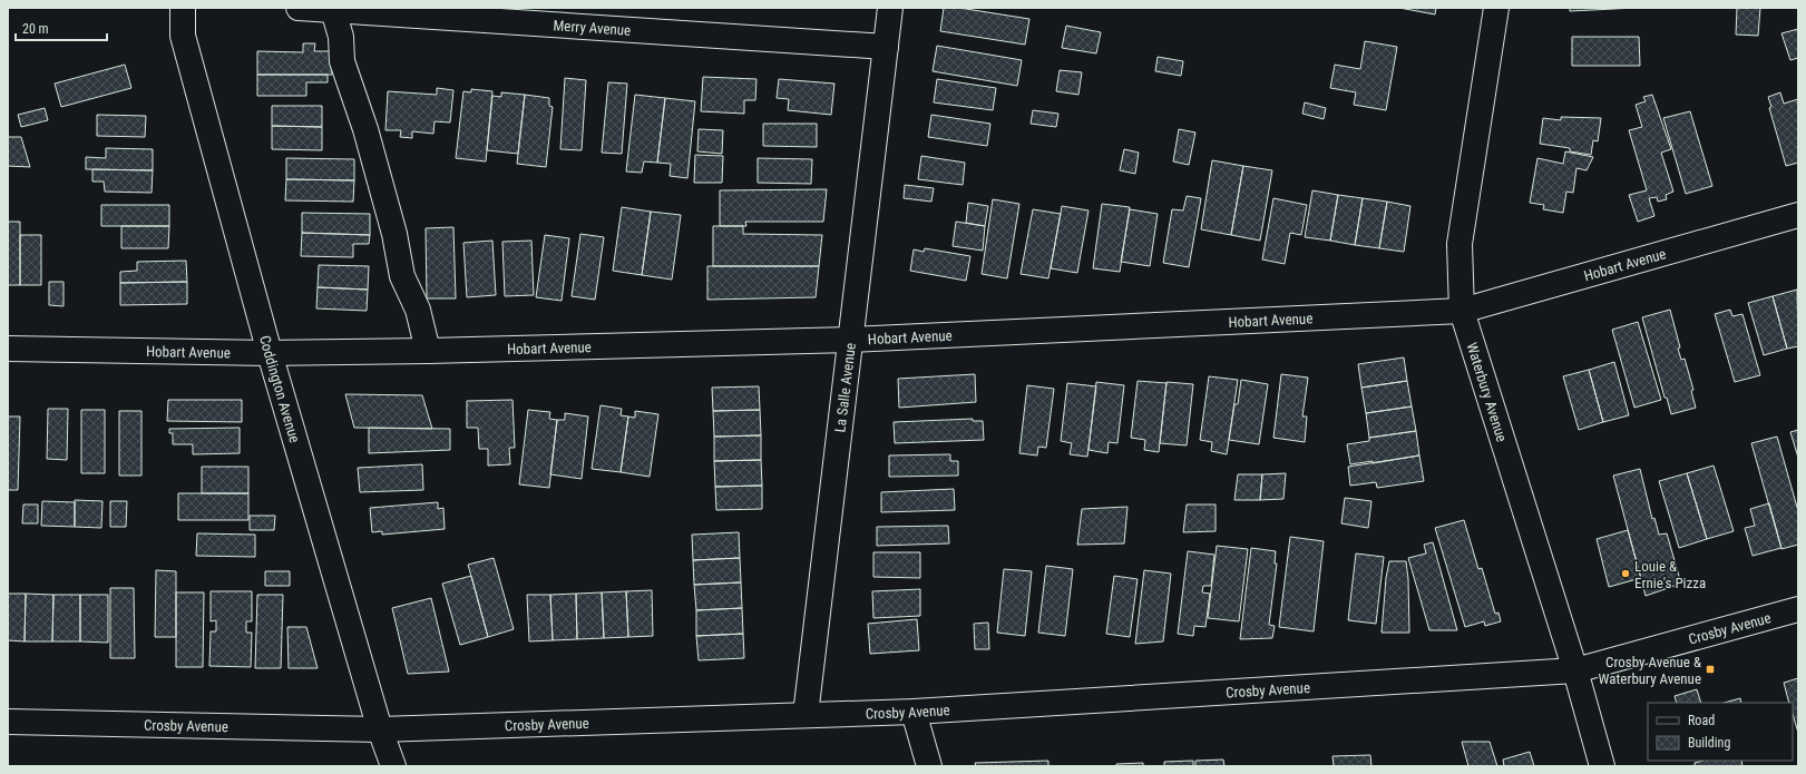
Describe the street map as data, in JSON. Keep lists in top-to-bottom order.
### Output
{
  "streets": {
    "street": [
      "Merry Avenue",
      "Hobart Avenue",
      "Coddington Avenue",
      "La Salle Avenue",
      "Waterbury Avenue",
      "Crosby Avenue"
    ]
  },
  "crossings": [
    ["Merry Avenue", "La Salle Avenue"],
    ["Hobart Avenue", "Coddington Avenue"],
    ["Hobart Avenue", "La Salle Avenue"],
    ["Hobart Avenue", "Waterbury Avenue"],
    ["Coddington Avenue", "Crosby Avenue"],
    ["La Salle Avenue", "Crosby Avenue"],
    ["Waterbury Avenue", "Crosby Avenue"]
  ],
  "places": {
    "other": ["Louie & Ernie's Pizza"],
    "transit": ["Crosby Avenue & Waterbury Avenue"]
  },
  "legend": ["Road", "Building"],
  "scale_bar": "20 m"
}
